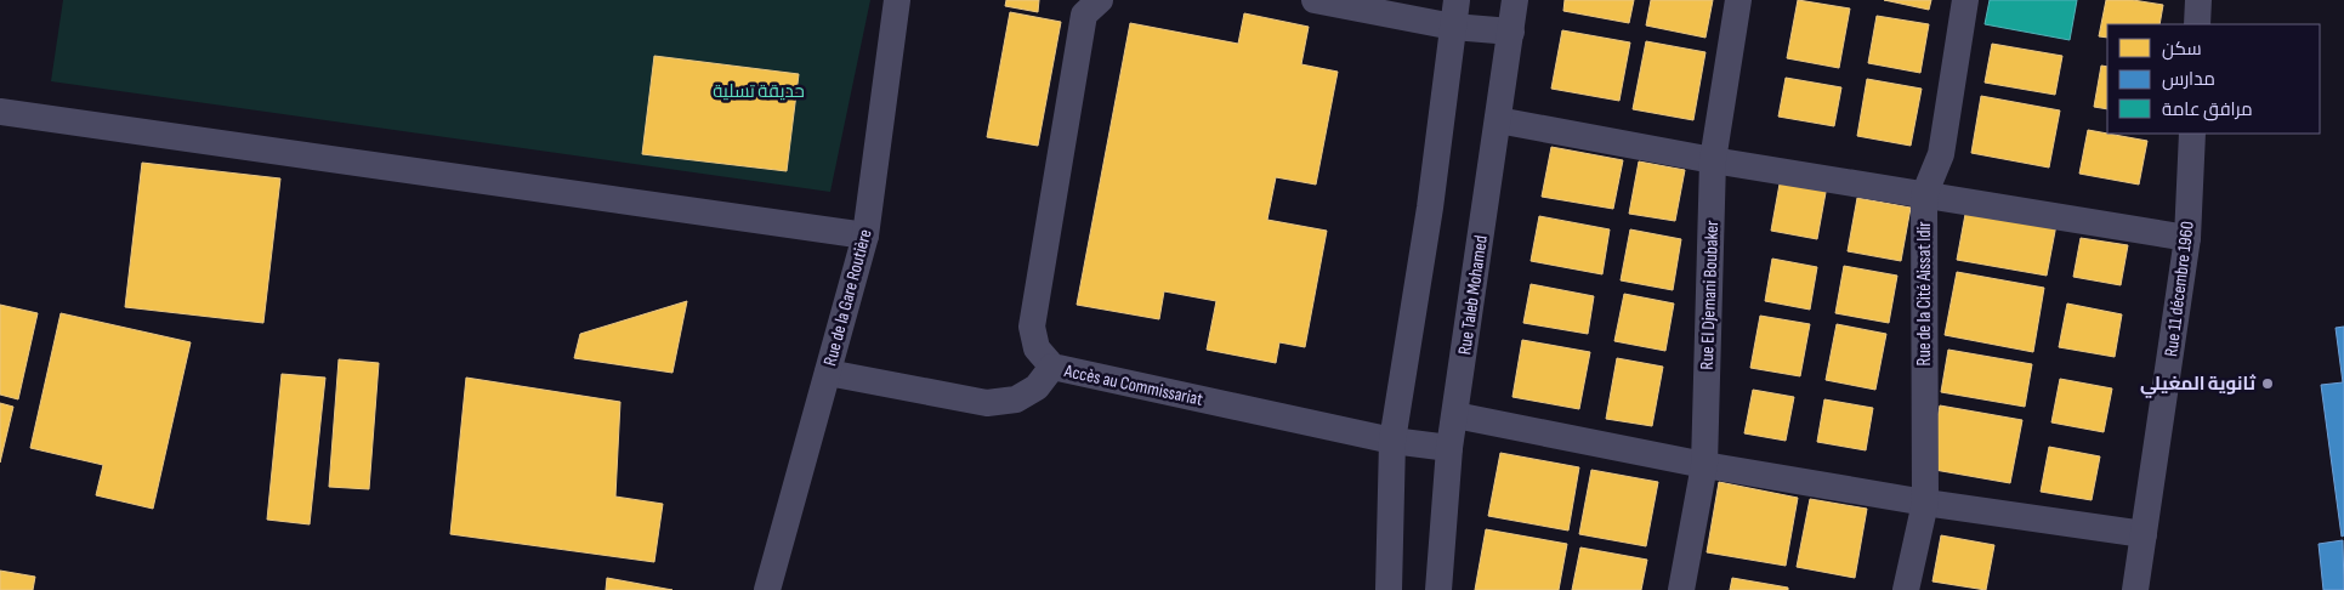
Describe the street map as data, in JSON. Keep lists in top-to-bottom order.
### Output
{
  "streets": {
    "street": [
      "Rue 11 décembre 1960",
      "Rue de la Cité Aissat Idir",
      "Rue Taleb Mohamed",
      "Rue El Djemani Boubaker",
      "Rue de la Gare Routière",
      "Accès au Commissariat"
    ]
  },
  "crossings": [
    ["Rue Taleb Mohamed", "Accès au Commissariat"]
  ],
  "parks": ["حديقة تسلية"],
  "places": ["ثانوية المغيلي"],
  "legend": ["سكن", "مدارس", "مرافق عامة"]
}
